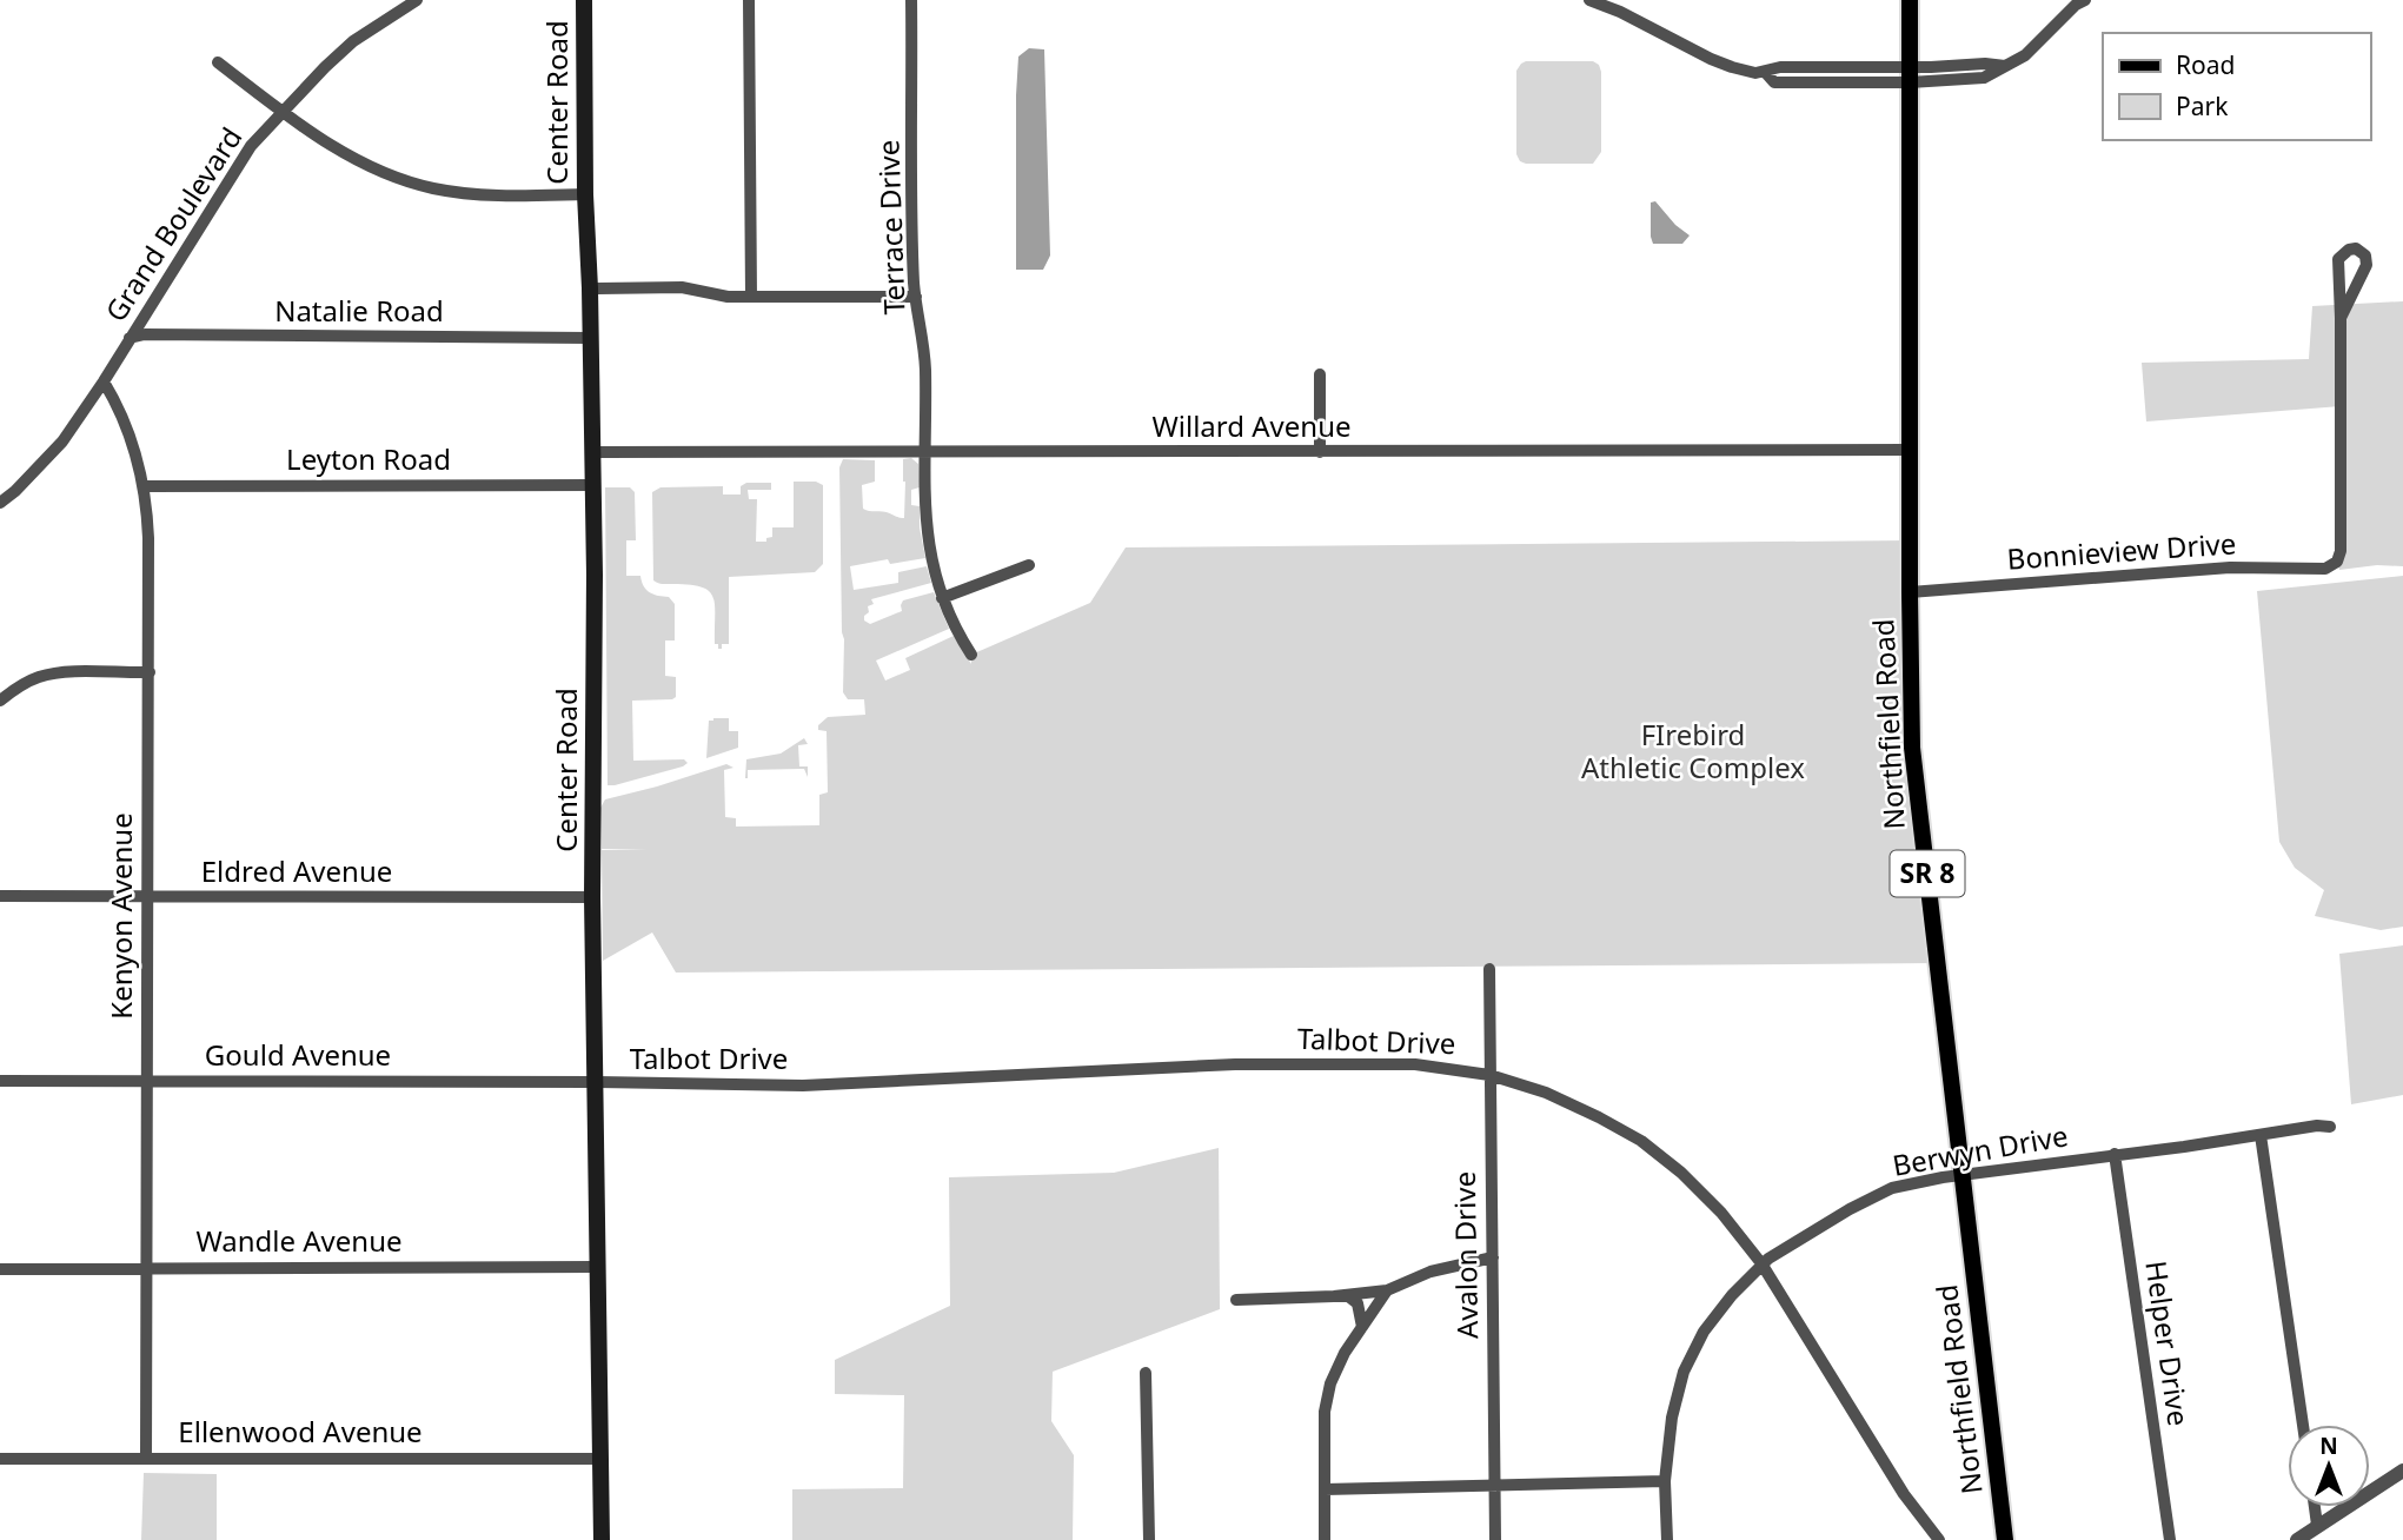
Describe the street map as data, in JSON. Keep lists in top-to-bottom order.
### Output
{
  "streets": {
    "main road": ["Center Road", "Northfield Road", "SR 8"],
    "street": [
      "Grand Boulevard",
      "Terrace Drive",
      "Natalie Road",
      "Willard Avenue",
      "Leyton Road",
      "Bonnieview Drive",
      "Eldred Avenue",
      "Kenyon Avenue",
      "Talbot Drive",
      "Gould Avenue",
      "Berwyn Drive",
      "Wandle Avenue",
      "Avalon Drive",
      "Helper Drive",
      "Ellenwood Avenue"
    ]
  },
  "crossings": [
    ["Center Road", "Natalie Road"],
    ["Center Road", "Willard Avenue"],
    ["Center Road", "Leyton Road"],
    ["Center Road", "Eldred Avenue"],
    ["Center Road", "Talbot Drive"],
    ["Center Road", "Gould Avenue"],
    ["Center Road", "Wandle Avenue"],
    ["Center Road", "Ellenwood Avenue"],
    ["Grand Boulevard", "Natalie Road"],
    ["Grand Boulevard", "Kenyon Avenue"],
    ["Terrace Drive", "Willard Avenue"],
    ["Willard Avenue", "Northfield Road"],
    ["Leyton Road", "Kenyon Avenue"],
    ["Bonnieview Drive", "Northfield Road"],
    ["Northfield Road", "Berwyn Drive"],
    ["Eldred Avenue", "Kenyon Avenue"],
    ["Kenyon Avenue", "Gould Avenue"],
    ["Kenyon Avenue", "Wandle Avenue"],
    ["Kenyon Avenue", "Ellenwood Avenue"],
    ["Talbot Drive", "Gould Avenue"],
    ["Talbot Drive", "Berwyn Drive"],
    ["Talbot Drive", "Avalon Drive"],
    ["Berwyn Drive", "Helper Drive"]
  ],
  "parks": ["FIrebird Athletic Complex"],
  "legend": ["Road", "Park"],
  "north": "top"
}
